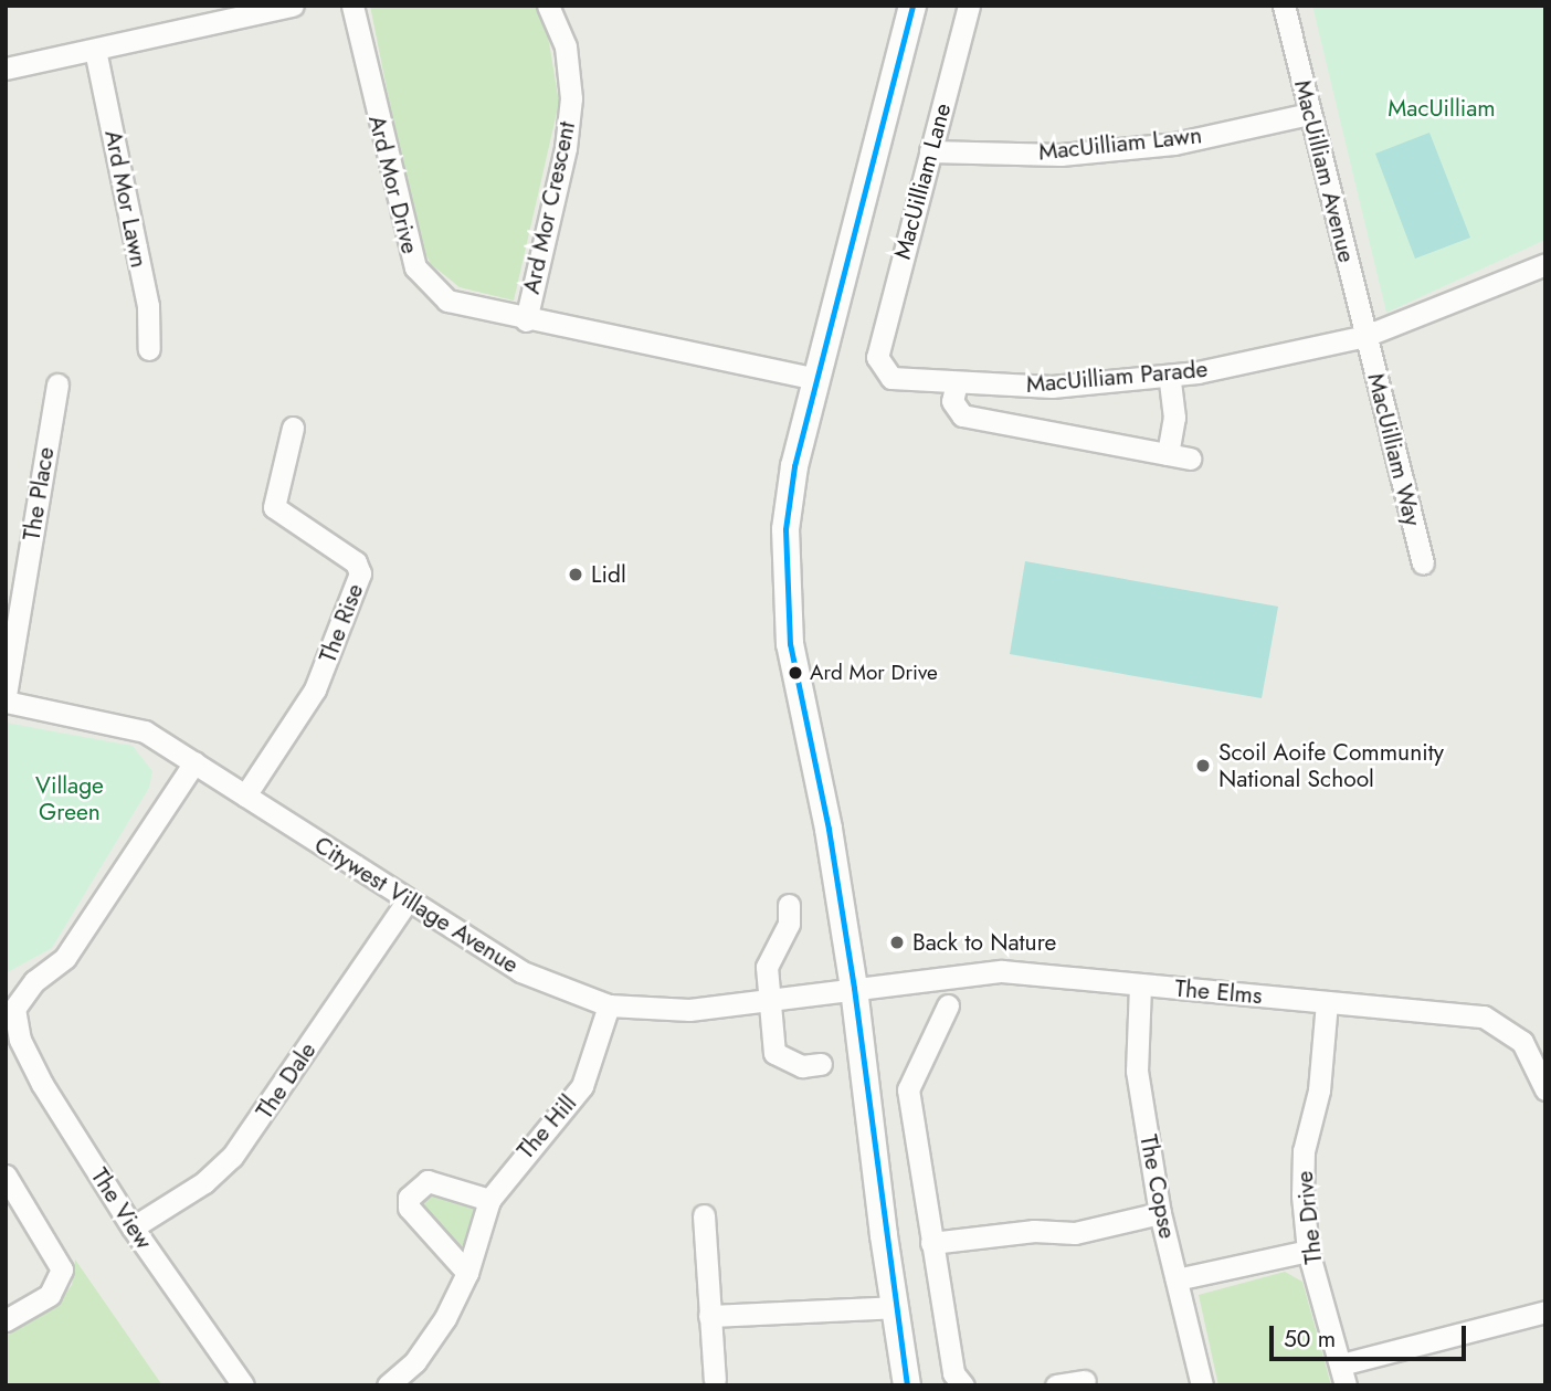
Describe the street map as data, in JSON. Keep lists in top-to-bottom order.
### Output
{
  "streets": {
    "street": [
      "MacUilliam Lawn",
      "MacUilliam Avenue",
      "MacUilliam Lane",
      "Ard Mor Drive",
      "Ard Mor Lawn",
      "Ard Mor Crescent",
      "MacUilliam Parade",
      "MacUilliam Way",
      "The Place",
      "The Rise",
      "Citywest Village Avenue",
      "The Elms",
      "The Dale",
      "The Hill",
      "The Copse",
      "The View",
      "The Drive"
    ]
  },
  "crossings": [
    ["MacUilliam Lawn", "MacUilliam Avenue"],
    ["MacUilliam Lawn", "MacUilliam Lane"],
    ["MacUilliam Avenue", "MacUilliam Parade"],
    ["MacUilliam Avenue", "MacUilliam Way"],
    ["MacUilliam Lane", "MacUilliam Parade"],
    ["Ard Mor Drive", "Ard Mor Crescent"],
    ["MacUilliam Parade", "MacUilliam Way"],
    ["The Rise", "Citywest Village Avenue"],
    ["Citywest Village Avenue", "The Elms"],
    ["Citywest Village Avenue", "The Dale"],
    ["Citywest Village Avenue", "The Hill"],
    ["Citywest Village Avenue", "The View"],
    ["The Elms", "The Copse"],
    ["The Elms", "The Drive"],
    ["The Dale", "The View"]
  ],
  "parks": ["MacUilliam", "Village Green"],
  "places": [
    "Lidl",
    "Ard Mor Drive",
    "Scoil Aoife Community National School",
    "Back to Nature"
  ],
  "scale_bar": "50 m"
}
